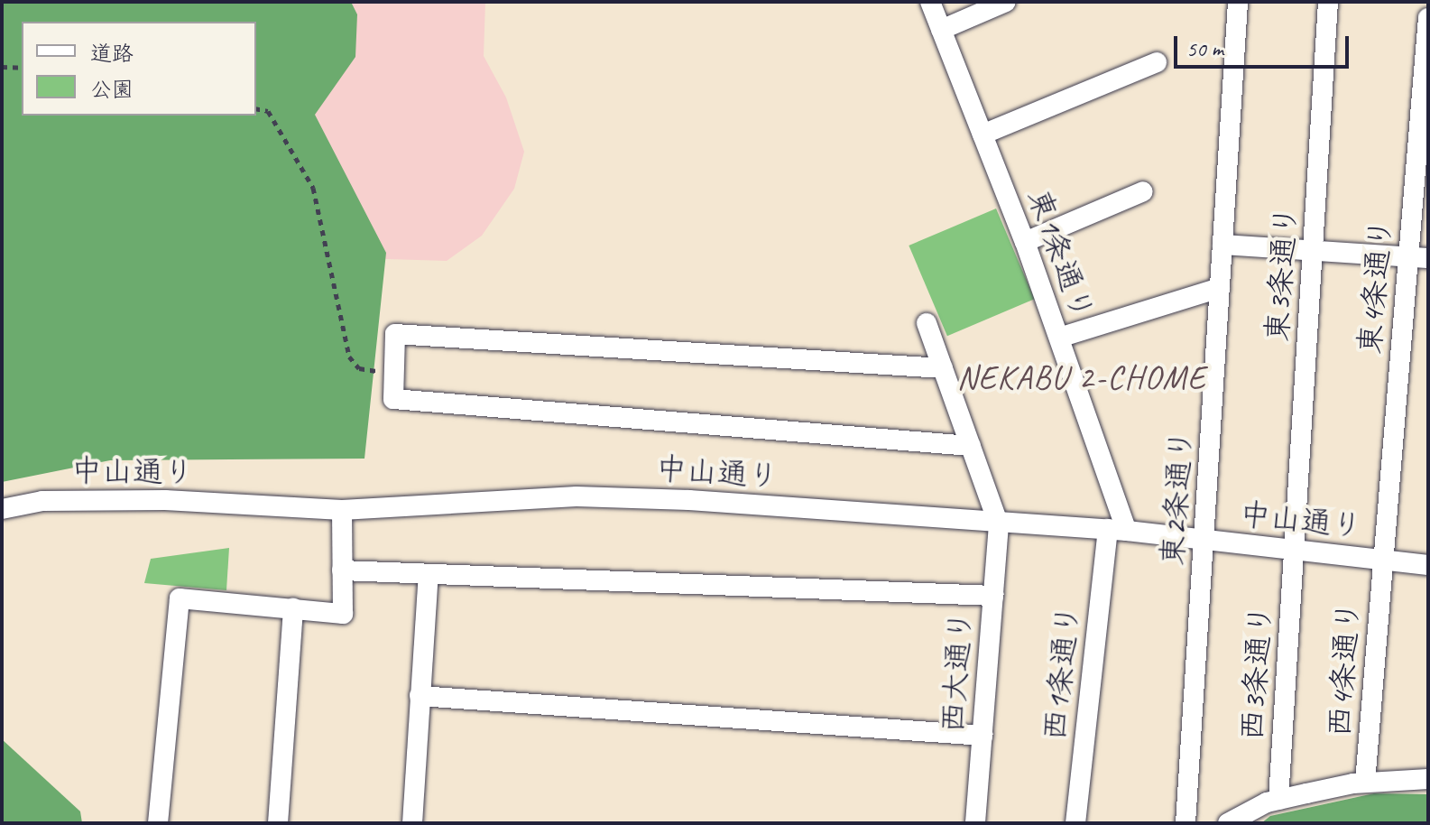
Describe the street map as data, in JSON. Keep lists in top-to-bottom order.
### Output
{
  "streets": {
    "street": [
      "東1条通り",
      "東3条通り",
      "東4条通り",
      "中山通り",
      "東2条通り",
      "西4条通り",
      "西大通り",
      "西1条通り",
      "西3条通り"
    ]
  },
  "crossings": [
    ["東1条通り", "中山通り"],
    ["東1条通り", "西1条通り"],
    ["東3条通り", "中山通り"],
    ["東3条通り", "西3条通り"],
    ["東4条通り", "中山通り"],
    ["東4条通り", "西4条通り"],
    ["中山通り", "東2条通り"],
    ["中山通り", "西4条通り"],
    ["中山通り", "西大通り"],
    ["中山通り", "西1条通り"],
    ["中山通り", "西3条通り"]
  ],
  "districts": ["NEKABU 2-CHOME"],
  "legend": ["道路", "公園"],
  "scale_bar": "50 m"
}
